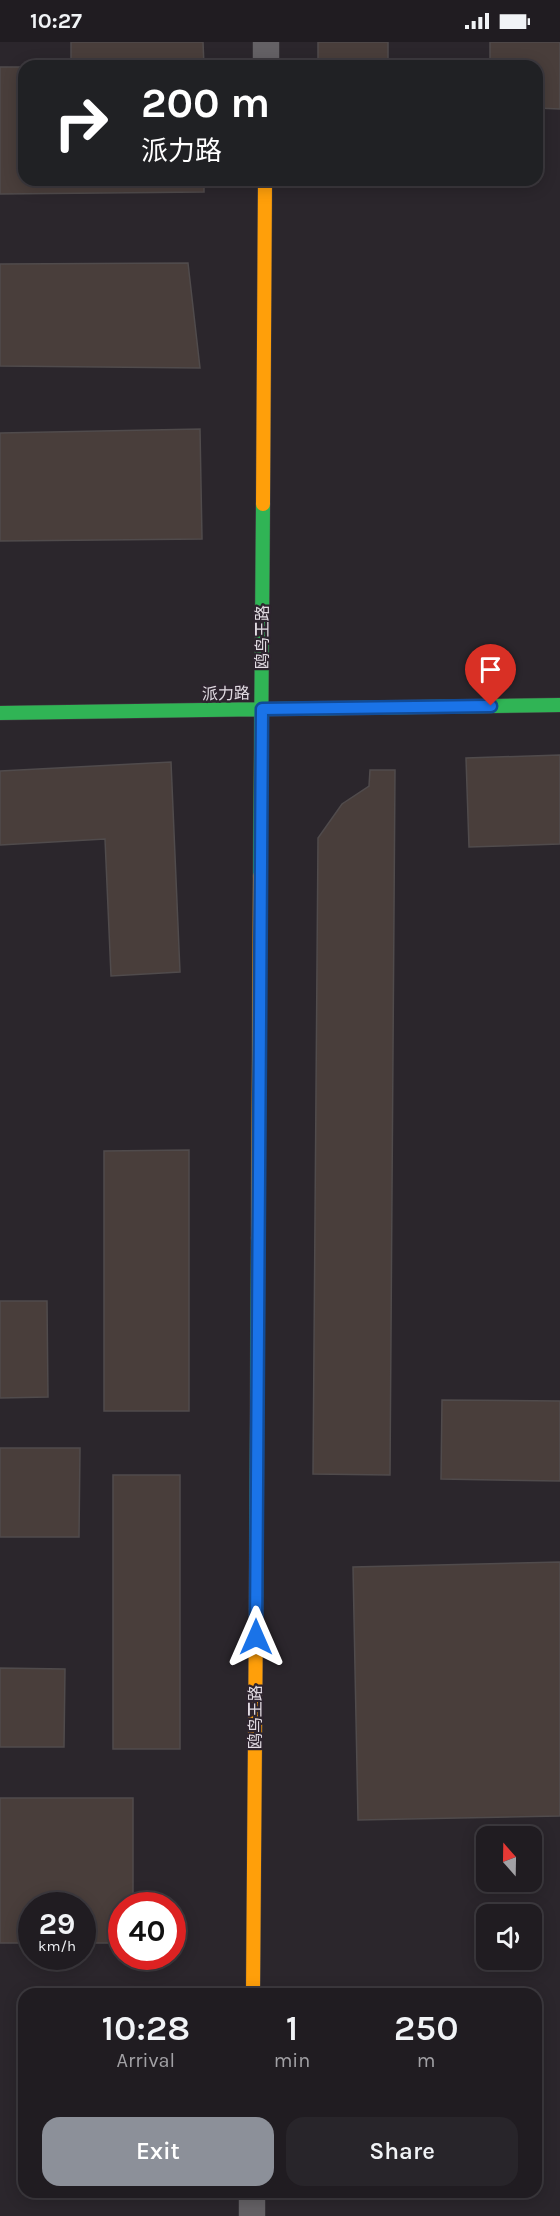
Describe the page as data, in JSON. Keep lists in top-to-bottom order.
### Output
{
  "streets": {
    "street": ["鸥鸟王路", "派力路"]
  },
  "crossings": [
    ["鸥鸟王路", "派力路"]
  ],
  "north": "top",
  "page": {
    "status": "10:27",
    "turn": ["200 m", "派力路"],
    "speed": "29 km/h",
    "limit": "40",
    "eta": [
      "10:28",
      "Arrival",
      "1",
      "min",
      "250",
      "m"
    ],
    "buttons": ["Exit", "Share"]
  }
}
